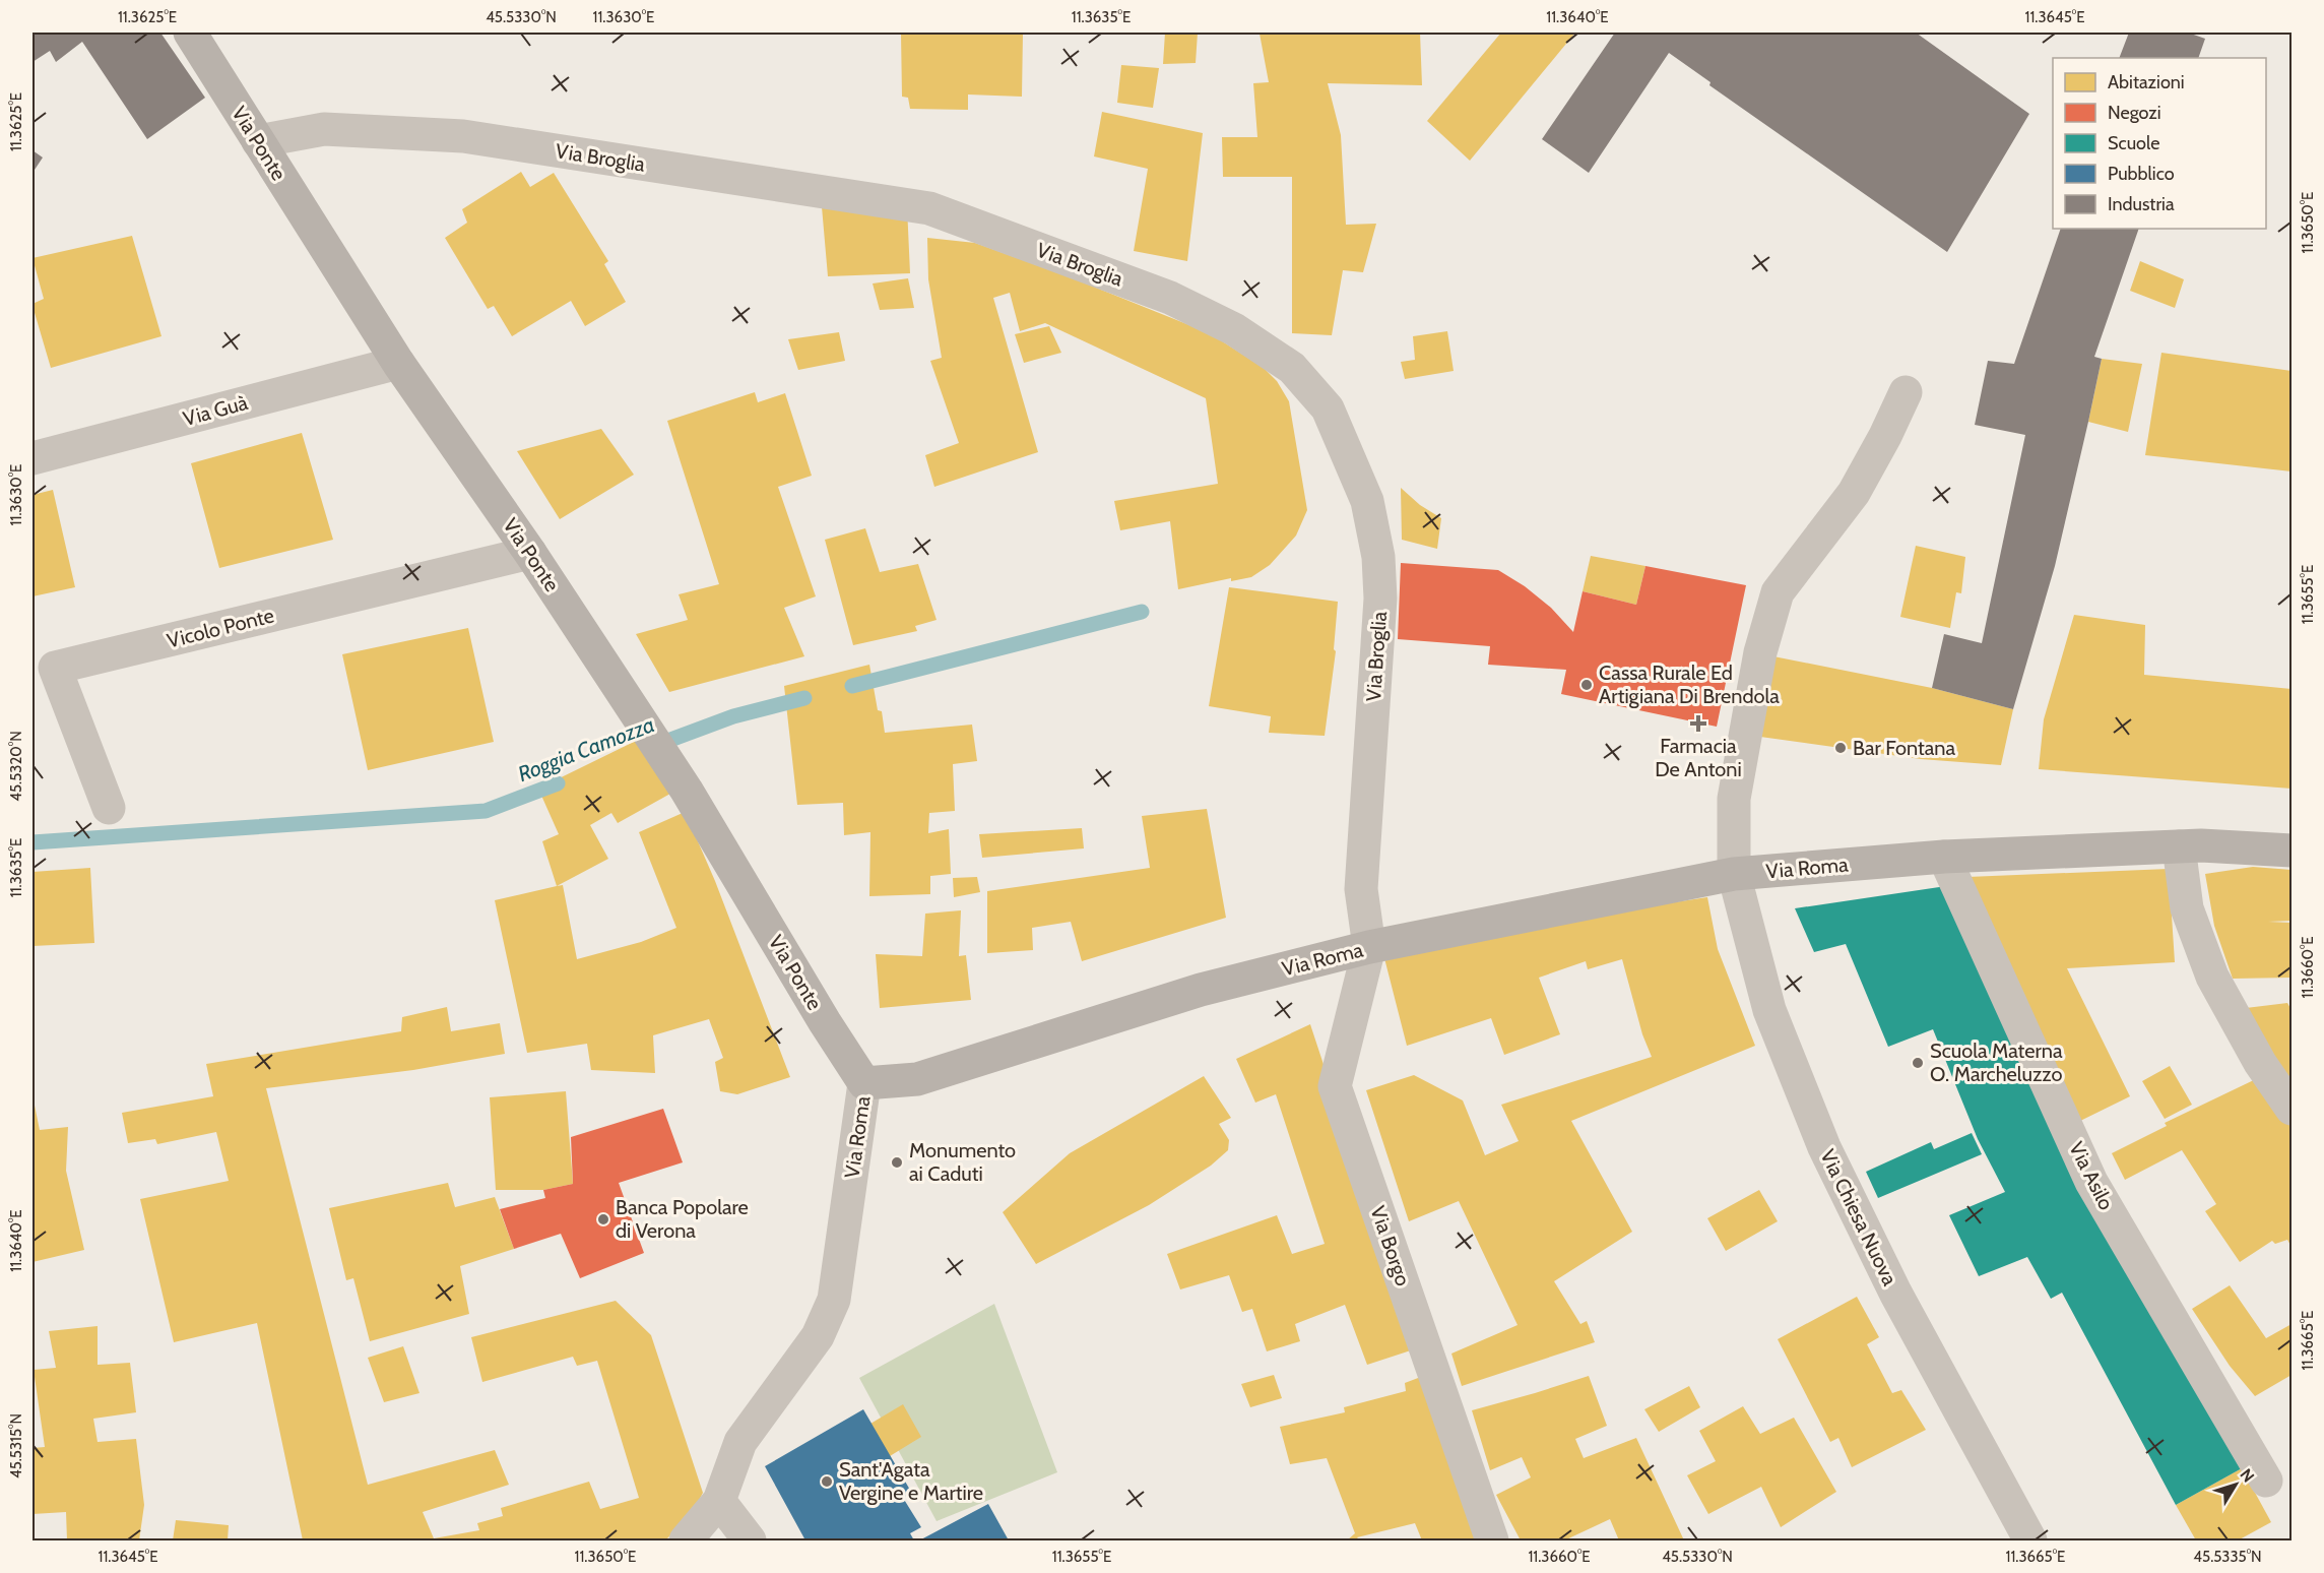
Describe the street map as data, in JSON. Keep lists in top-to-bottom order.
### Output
{
  "streets": {
    "street": [
      "Via Ponte",
      "Via Broglia",
      "Via Guà",
      "Vicolo Ponte",
      "Via Roma",
      "Via Asilo",
      "Via Chiesa Nuova",
      "Via Borgo"
    ]
  },
  "crossings": [
    ["Via Ponte", "Via Broglia"],
    ["Via Ponte", "Via Guà"],
    ["Via Ponte", "Vicolo Ponte"],
    ["Via Ponte", "Via Roma"],
    ["Via Broglia", "Via Roma"],
    ["Via Broglia", "Via Borgo"],
    ["Via Roma", "Via Asilo"],
    ["Via Roma", "Via Chiesa Nuova"],
    ["Via Roma", "Via Borgo"]
  ],
  "water": ["Roggia Camozza"],
  "places": {
    "other": [
      "Cassa Rurale Ed Artigiana Di Brendola",
      "Bar Fontana",
      "Scuola Materna O. Marcheluzzo",
      "Monumento ai Caduti",
      "Banca Popolare di Verona",
      "Sant'Agata Vergine e Martire"
    ],
    "health": ["Farmacia De Antoni"]
  },
  "legend": [
    "Abitazioni",
    "Negozi",
    "Scuole",
    "Pubblico",
    "Industria"
  ],
  "north": "top right",
  "coordinates": [
    "11.3625°E",
    "45.5330°N",
    "11.3630°E",
    "11.3635°E",
    "11.3640°E",
    "11.3645°E",
    "11.3650°E",
    "11.3655°E",
    "45.5320°N",
    "11.3660°E",
    "11.3665°E",
    "45.5315°N",
    "45.5335°N"
  ]
}
